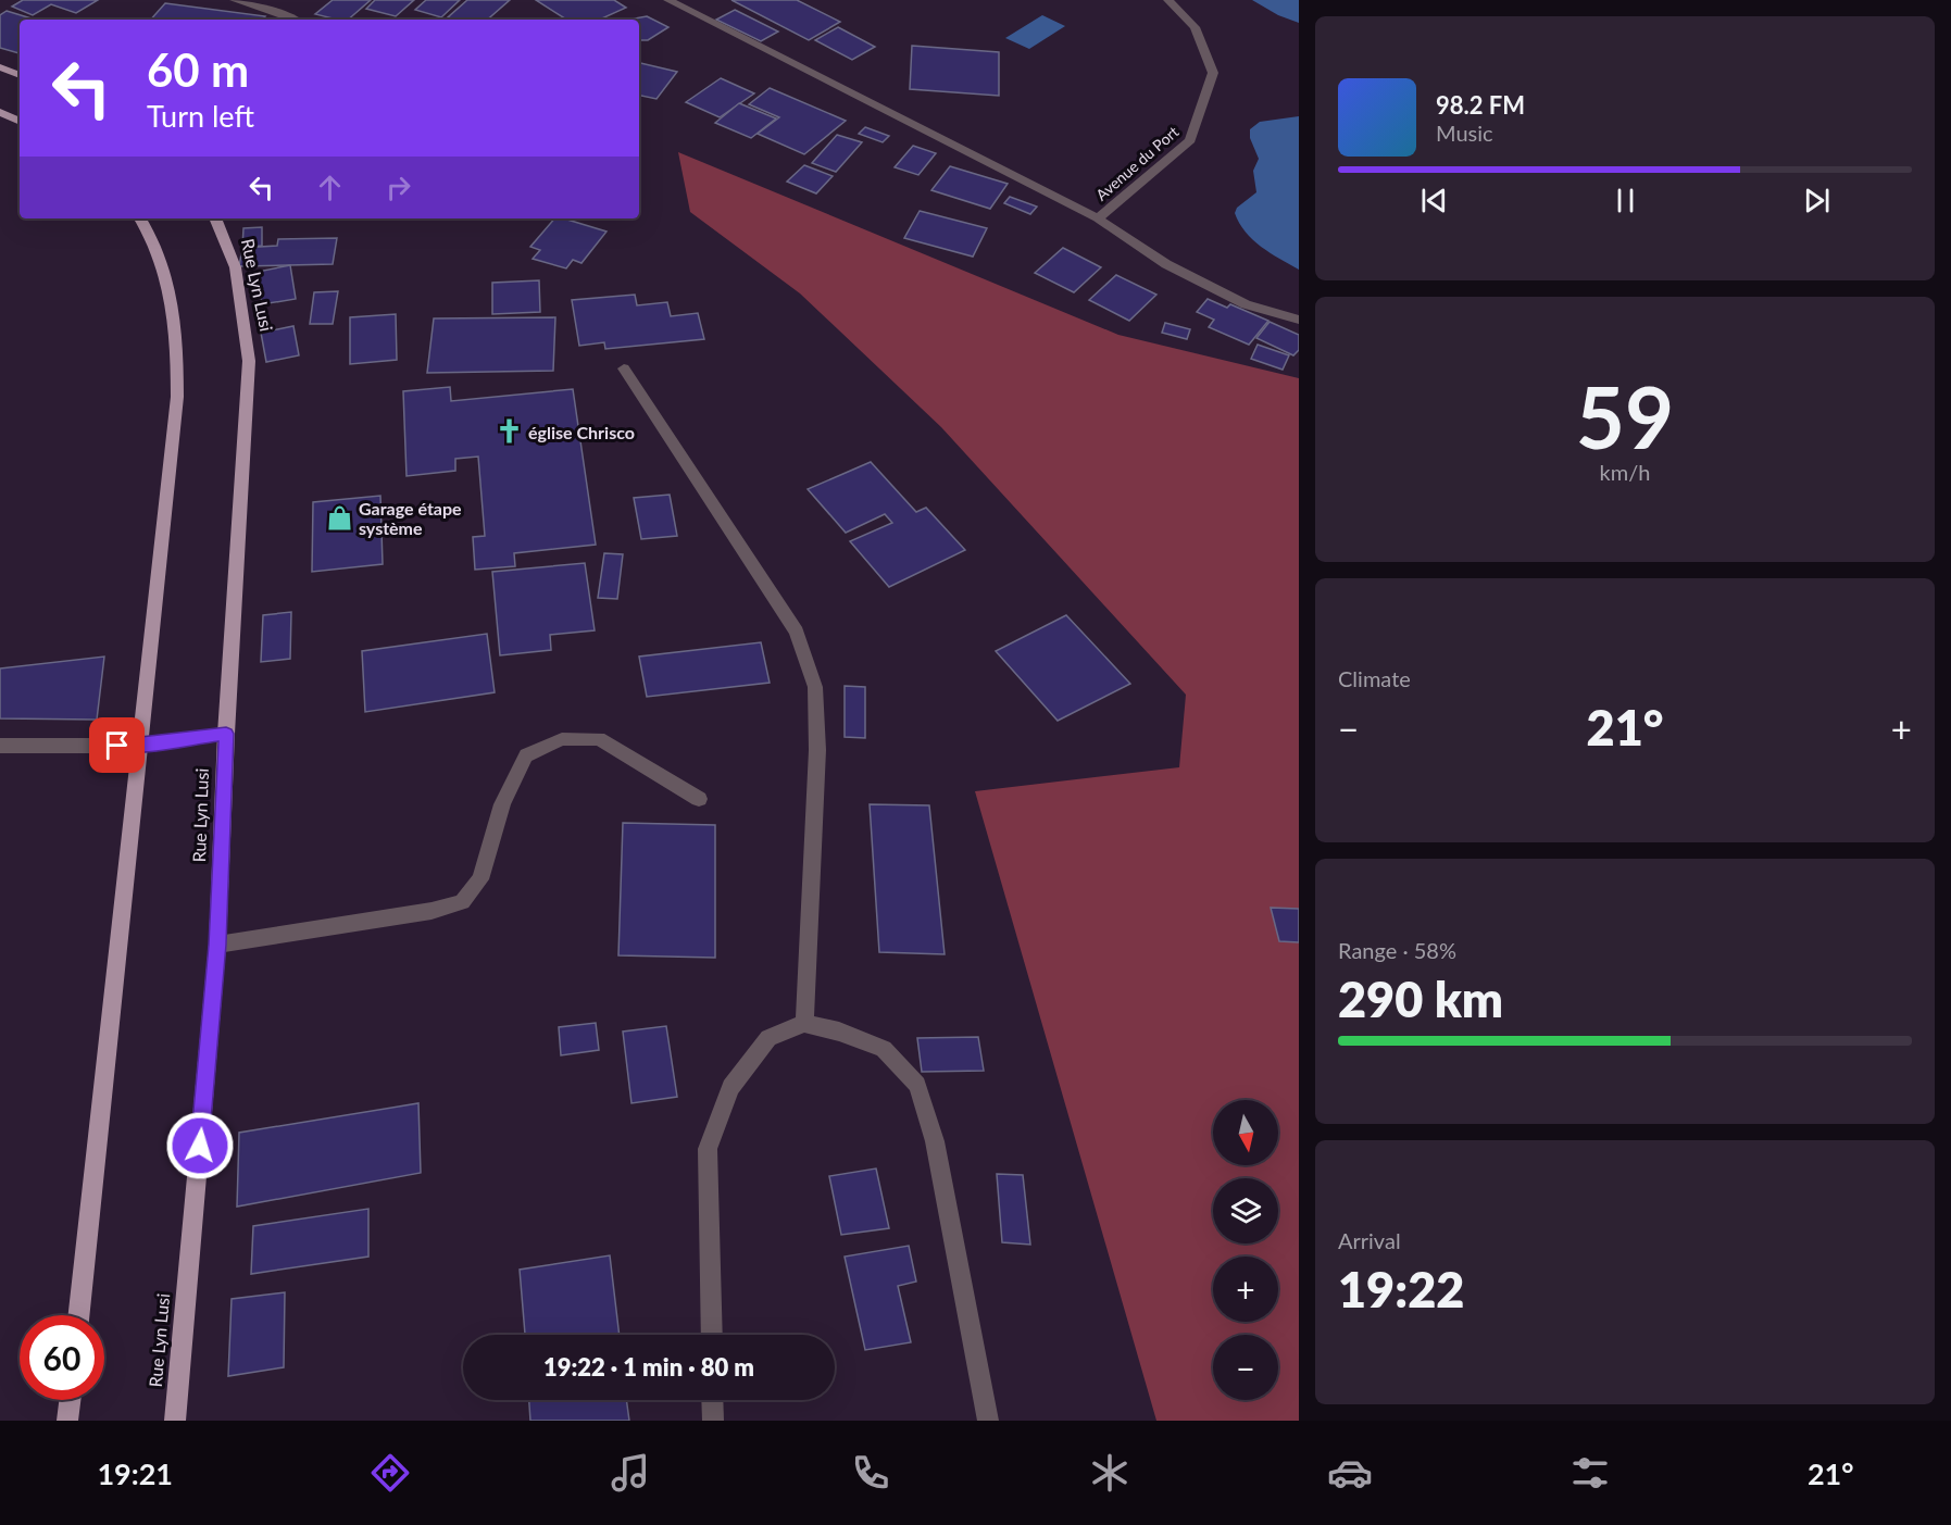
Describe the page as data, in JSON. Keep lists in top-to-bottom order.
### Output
{
  "streets": {
    "main road": ["Rue Lyn Lusi"],
    "street": ["Avenue du Port"]
  },
  "places": {
    "church": ["église Chrisco"],
    "shop": ["Garage étape système"]
  },
  "north": "bottom",
  "page": {
    "turn": ["60 m", "Turn left"],
    "song": ["98.2 FM", "Music"],
    "tile": [
      ["59", "km/h"],
      "Climate",
      ["Range · 58%", "290 km"],
      ["Arrival", "19:22"]
    ],
    "heat": ["−", "21°", "+"],
    "map_buttons": ["+", "−"],
    "limit": "60",
    "trip": "19:22 · 1 min · 80 m",
    "tabs": ["19:21", "21°"]
  }
}
